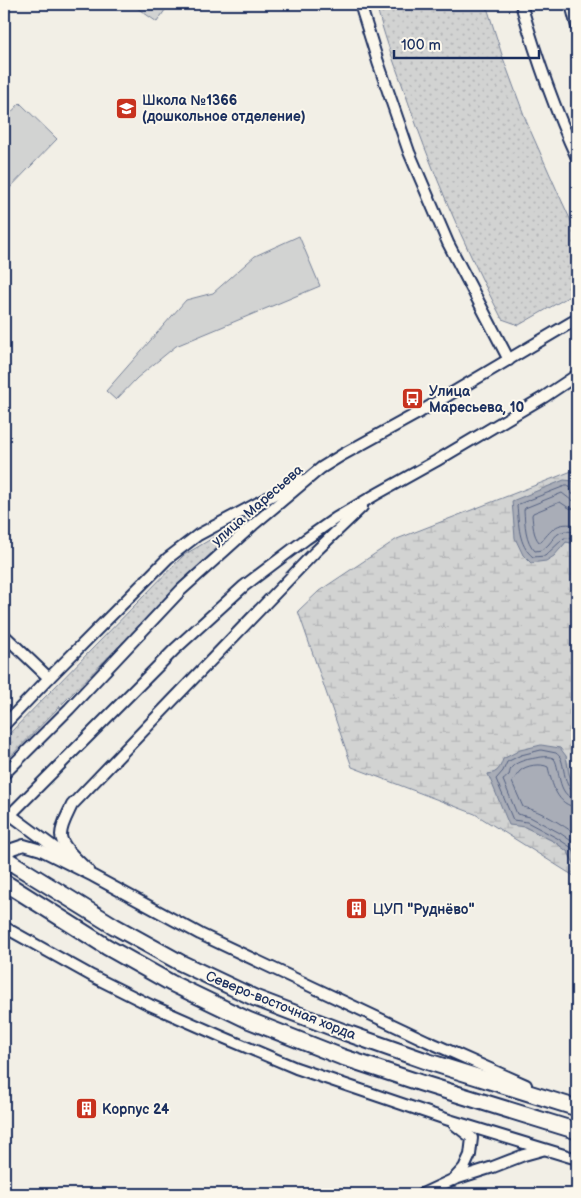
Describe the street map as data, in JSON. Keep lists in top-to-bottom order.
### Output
{
  "streets": {
    "highway": ["Северо-восточная хорда"],
    "street": ["улица Маресьева"]
  },
  "places": {
    "school or university": ["Школа №1366 (дошкольное отделение)"],
    "bus stop": ["Улица Маресьева, 10"],
    "building": ["ЦУП \"Руднёво\"", "Корпус 24"]
  },
  "scale_bar": "100 m"
}
